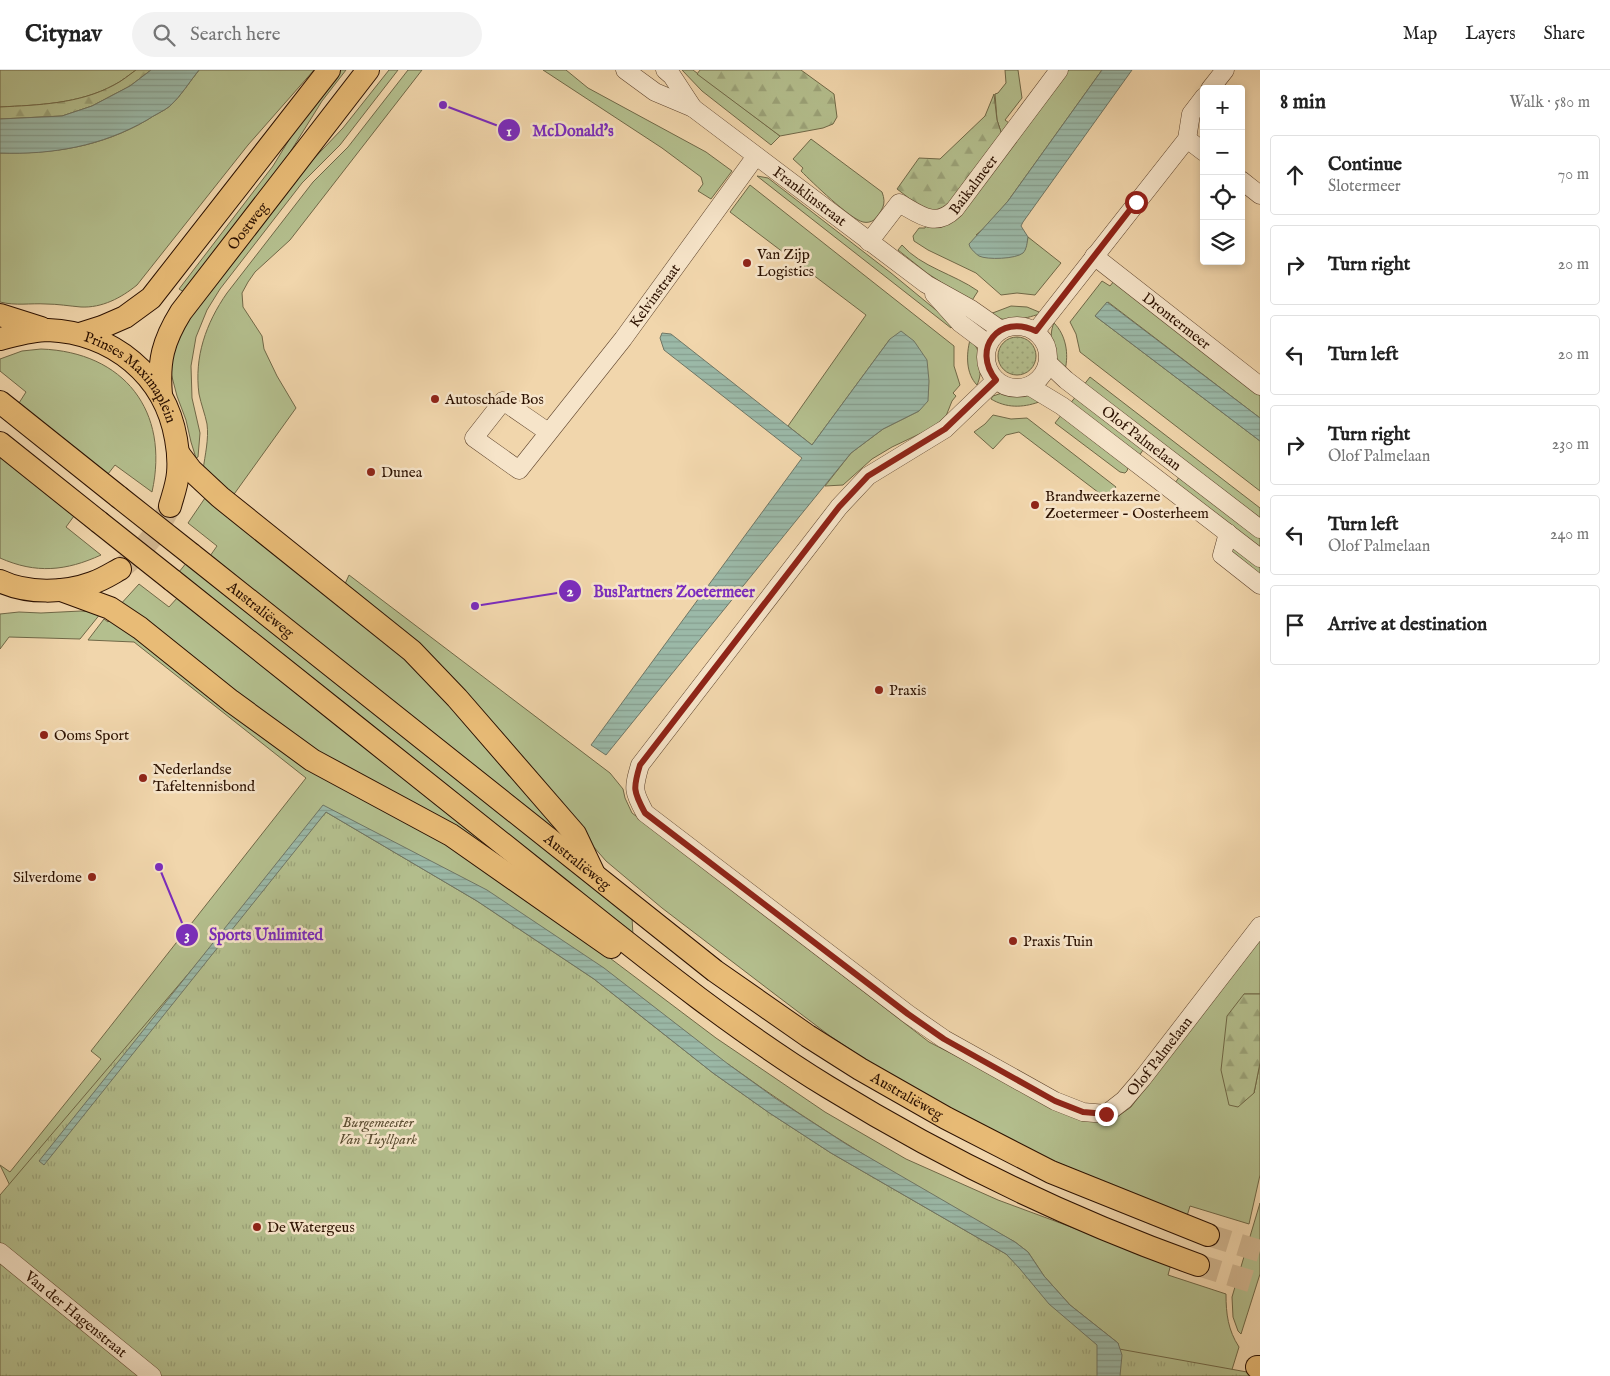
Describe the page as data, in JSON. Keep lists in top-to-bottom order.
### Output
{
  "streets": {
    "main road": ["Oostweg", "Prinses Maximaplein", "Australiëweg"],
    "street": [
      "Baikalmeer",
      "Franklinstraat",
      "Kelvinstraat",
      "Drontermeer",
      "Olof Palmelaan",
      "Van der Hagenstraat"
    ]
  },
  "crossings": [
    ["Baikalmeer", "Franklinstraat"],
    ["Franklinstraat", "Kelvinstraat"],
    ["Franklinstraat", "Olof Palmelaan"],
    ["Oostweg", "Prinses Maximaplein"]
  ],
  "parks": ["Burgemeester Van Tuyllpark"],
  "places": [
    "McDonald's",
    "Van Zijp Logistics",
    "Autoschade Bos",
    "Dunea",
    "Brandweerkazerne Zoetermeer - Oosterheem",
    "BusPartners Zoetermeer",
    "Praxis",
    "Ooms Sport",
    "Nederlandse Tafeltennisbond",
    "Sports Unlimited",
    "Silverdome",
    "Praxis Tuin",
    "De Watergeus"
  ],
  "page": {
    "header": "Citynav",
    "search": "Search here",
    "nav": ["Map", "Layers", "Share"],
    "heading": ["8 min", "Walk · 580 m"],
    "map_buttons": ["+", "−"],
    "list": [
      ["Continue", "Slotermeer", "70 m"],
      ["Turn right", "20 m"],
      ["Turn left", "20 m"],
      ["Turn right", "Olof Palmelaan", "230 m"],
      ["Turn left", "Olof Palmelaan", "240 m"],
      "Arrive at destination"
    ]
  }
}
